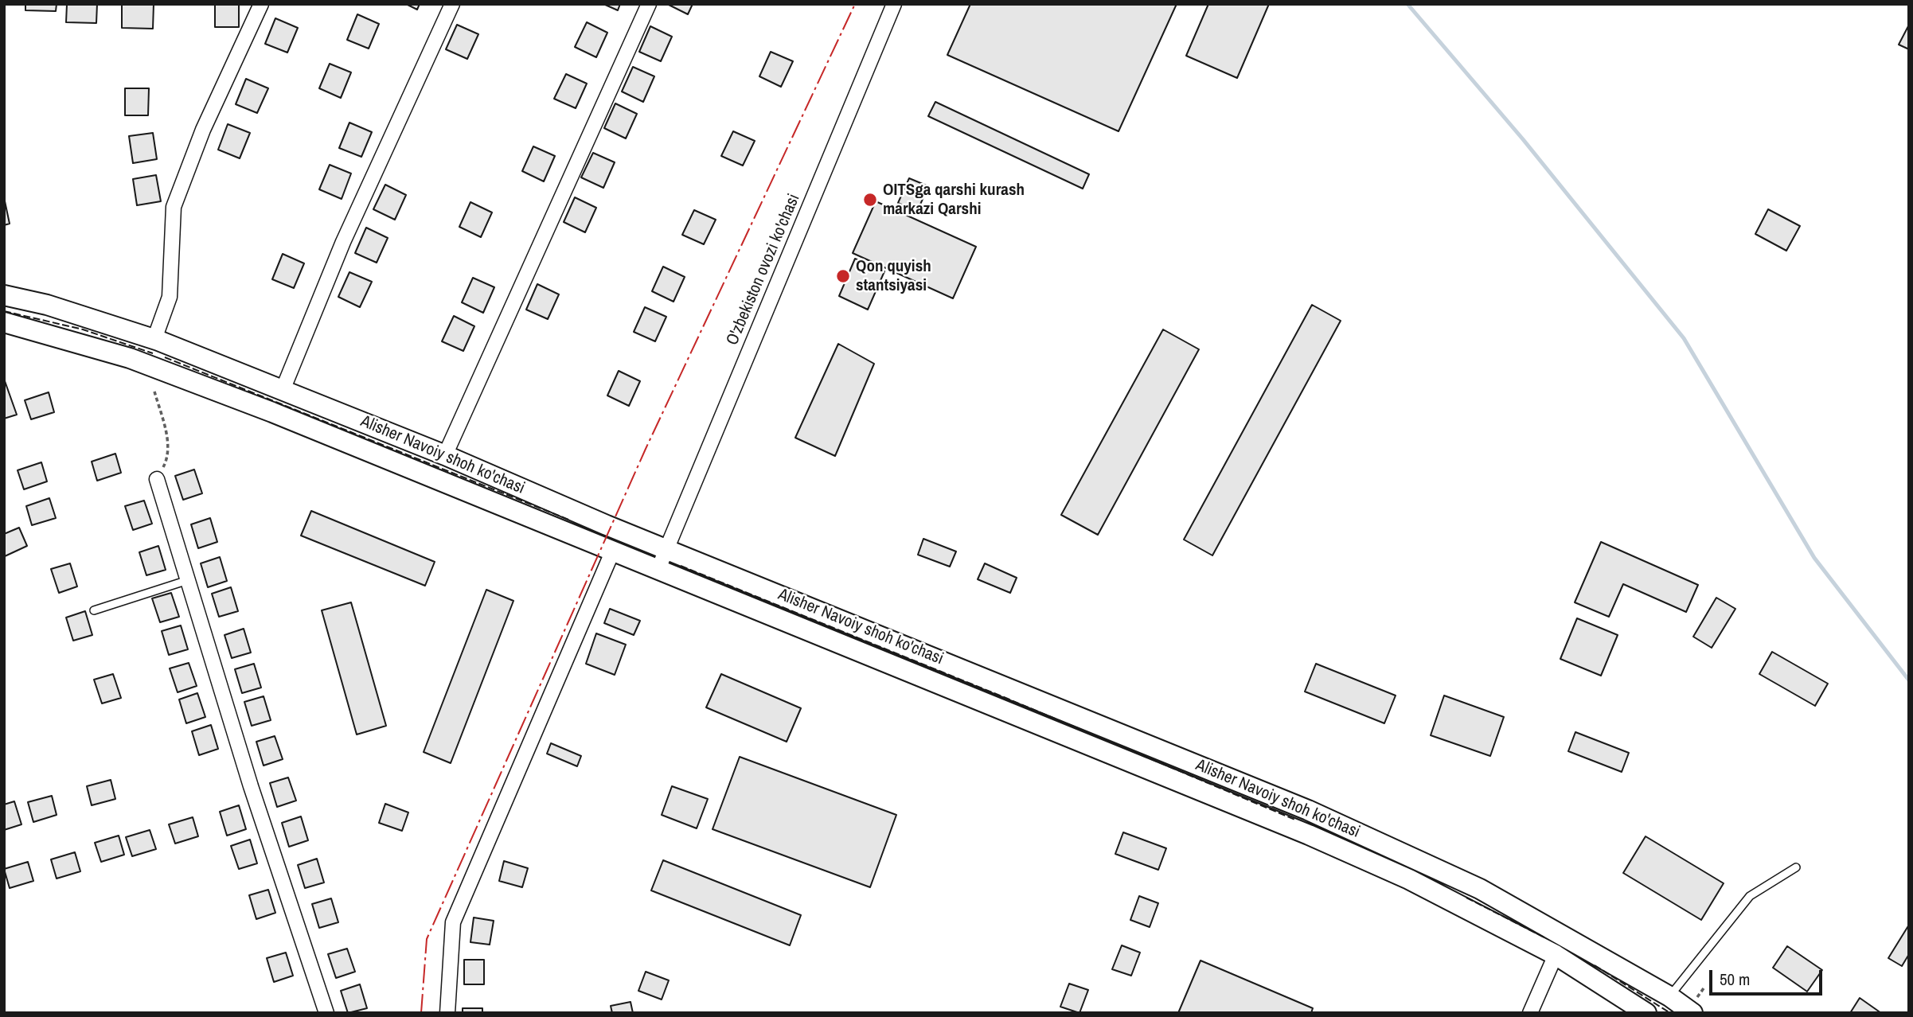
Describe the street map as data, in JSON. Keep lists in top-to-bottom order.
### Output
{
  "streets": {
    "main road": ["Alisher Navoiy shoh ko'chasi"],
    "street": ["O'zbekiston ovozi ko'chasi"]
  },
  "crossings": [
    ["O'zbekiston ovozi ko'chasi", "Alisher Navoiy shoh ko'chasi"]
  ],
  "places": ["OITSga qarshi kurash markazi Qarshi", "Qon quyish stantsiyasi"],
  "scale_bar": "50 m"
}
